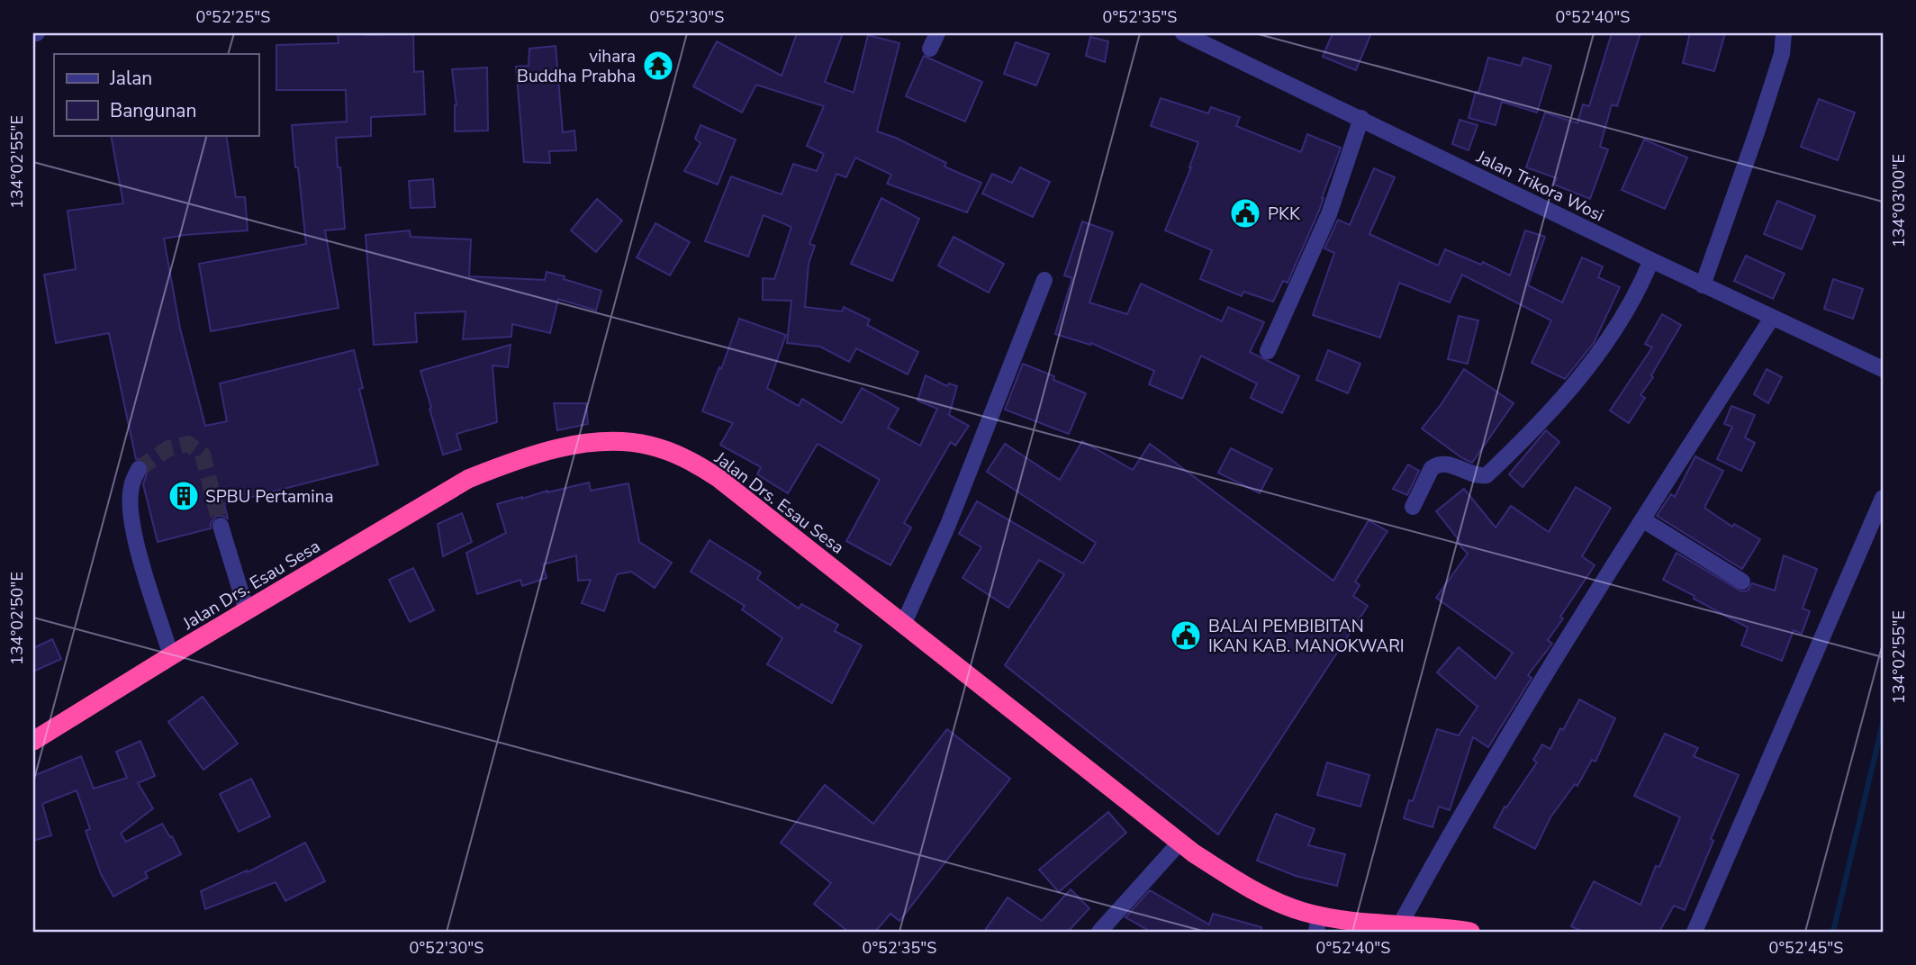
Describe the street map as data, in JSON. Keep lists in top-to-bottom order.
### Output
{
  "streets": {
    "highway": ["Jalan Drs. Esau Sesa"],
    "street": ["Jalan Trikora Wosi"]
  },
  "places": {
    "temple": ["vihara Buddha Prabha"],
    "public building": ["PKK", "BALAI PEMBIBITAN IKAN KAB. MANOKWARI"],
    "building": ["SPBU Pertamina"]
  },
  "legend": ["Jalan", "Bangunan"],
  "coordinates": [
    "0°52'25\"S",
    "0°52'30\"S",
    "0°52'35\"S",
    "0°52'40\"S",
    "134°02'55\"E",
    "134°03'00\"E",
    "134°02'50\"E",
    "0°52'45\"S"
  ]
}
